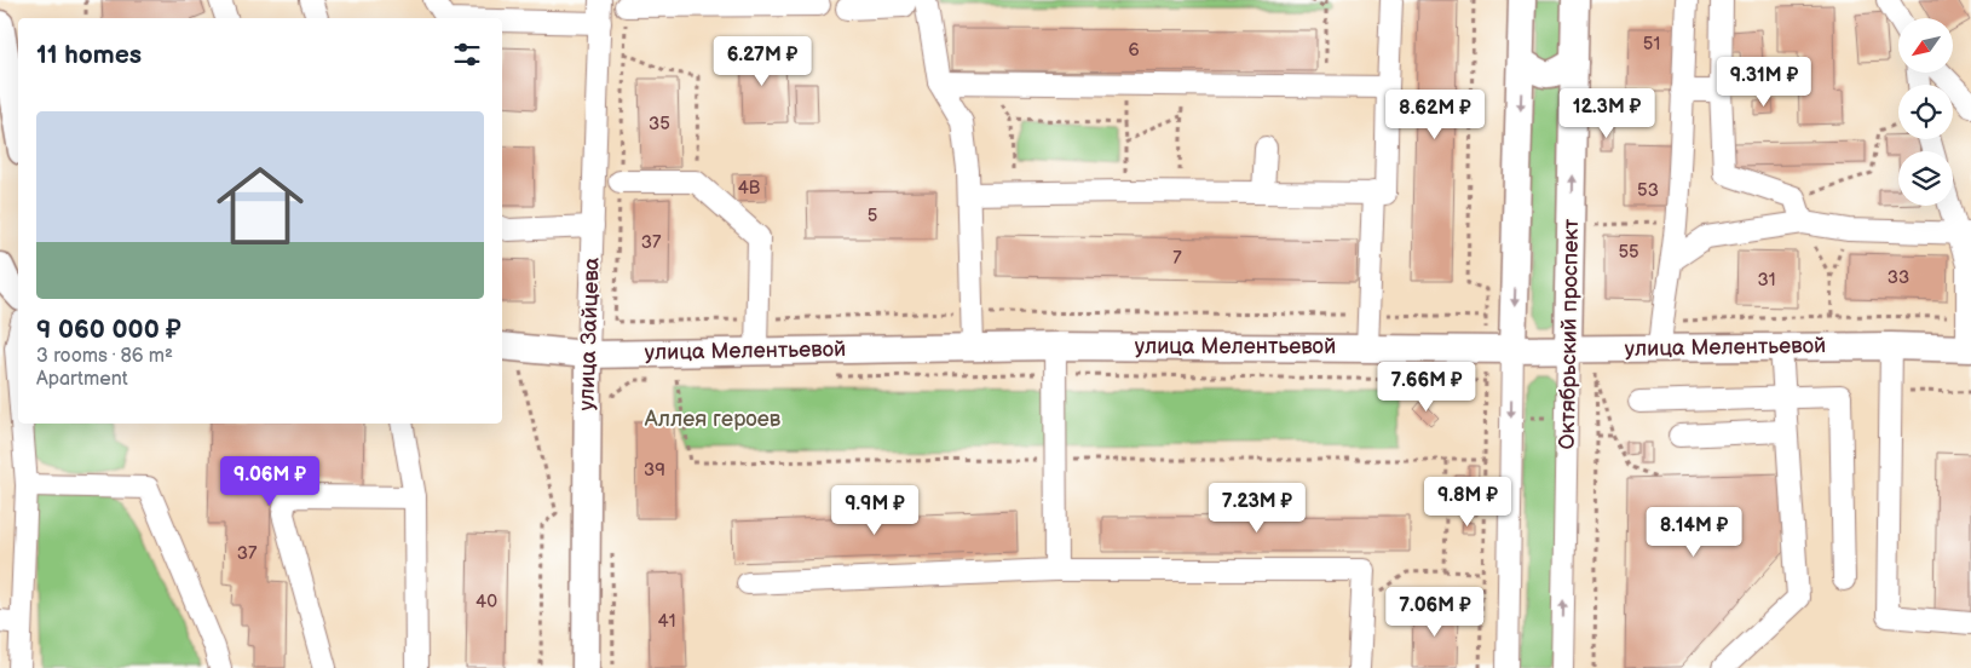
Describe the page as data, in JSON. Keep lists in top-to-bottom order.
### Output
{
  "streets": {
    "main road": ["улица Зайцева", "Октябрьский проспект", "улица Мелентьевой"]
  },
  "crossings": [
    ["улица Зайцева", "улица Мелентьевой"],
    ["Октябрьский проспект", "улица Мелентьевой"]
  ],
  "parks": ["Аллея героев"],
  "house_numbers": [
    "51",
    "6",
    "35",
    "4В",
    "53",
    "5",
    "37",
    "55",
    "7",
    "33",
    "31",
    "39",
    "37",
    "40",
    "41"
  ],
  "north": "bottom left",
  "page": {
    "heading": "11 homes",
    "price": [
      "6.27M ₽",
      "9.31M ₽",
      "12.3M ₽",
      "8.62M ₽",
      "7.66M ₽",
      "9.06M ₽",
      "9.8M ₽",
      "7.23M ₽",
      "9.9M ₽",
      "8.14M ₽",
      "7.06M ₽"
    ],
    "list": [
      {
        "name": "9 060 000 ₽",
        "note": "3 rooms · 86 m² · Apartment"
      }
    ]
  }
}
